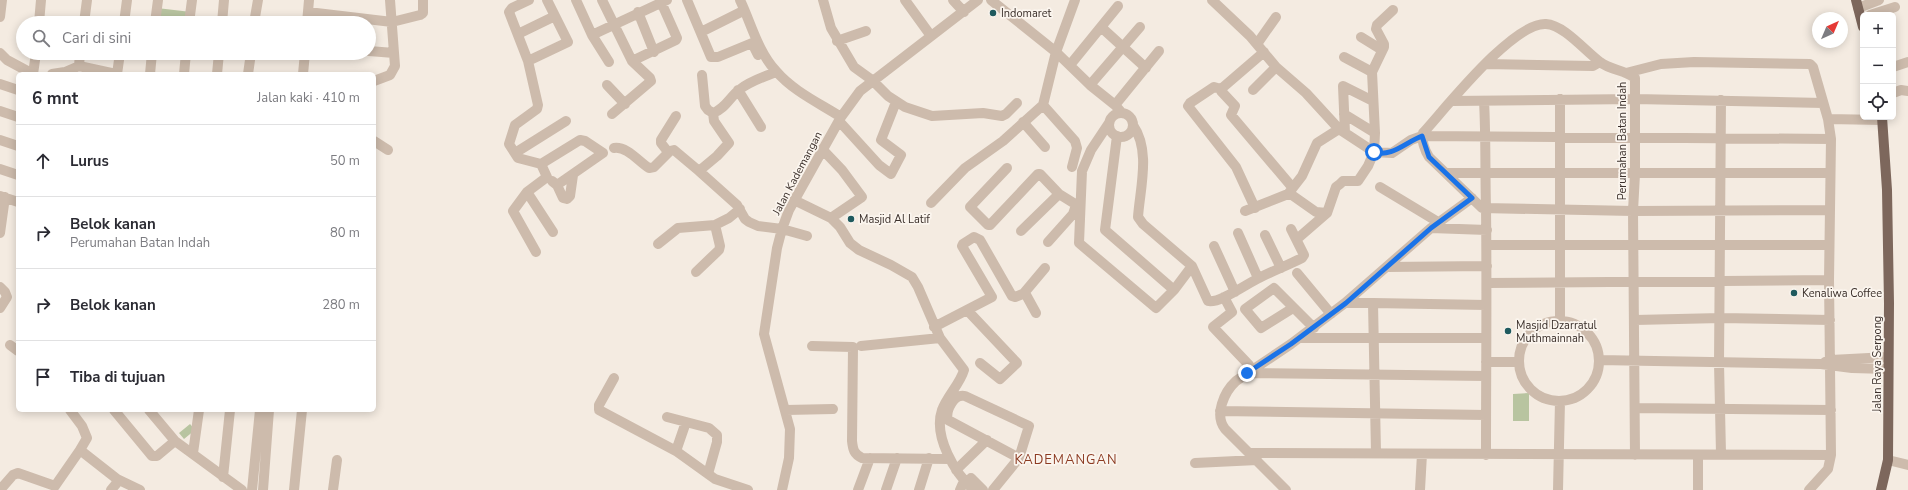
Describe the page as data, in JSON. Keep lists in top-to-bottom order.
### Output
{
  "streets": {
    "main road": ["Jalan Raya Serpong"],
    "street": ["Perumahan Batan Indah", "Jalan Kademangan"]
  },
  "districts": ["KADEMANGAN"],
  "places": [
    "Indomaret",
    "Masjid Al Latif",
    "Kenaliwa Coffee",
    "Masjid Dzarratul Muthmainnah"
  ],
  "north": "top right",
  "page": {
    "map_buttons": ["+", "−"],
    "search": "Cari di sini",
    "heading": ["6 mnt", "Jalan kaki · 410 m"],
    "list": [
      ["Lurus", "50 m"],
      ["Belok kanan", "Perumahan Batan Indah", "80 m"],
      ["Belok kanan", "280 m"],
      "Tiba di tujuan"
    ]
  }
}
